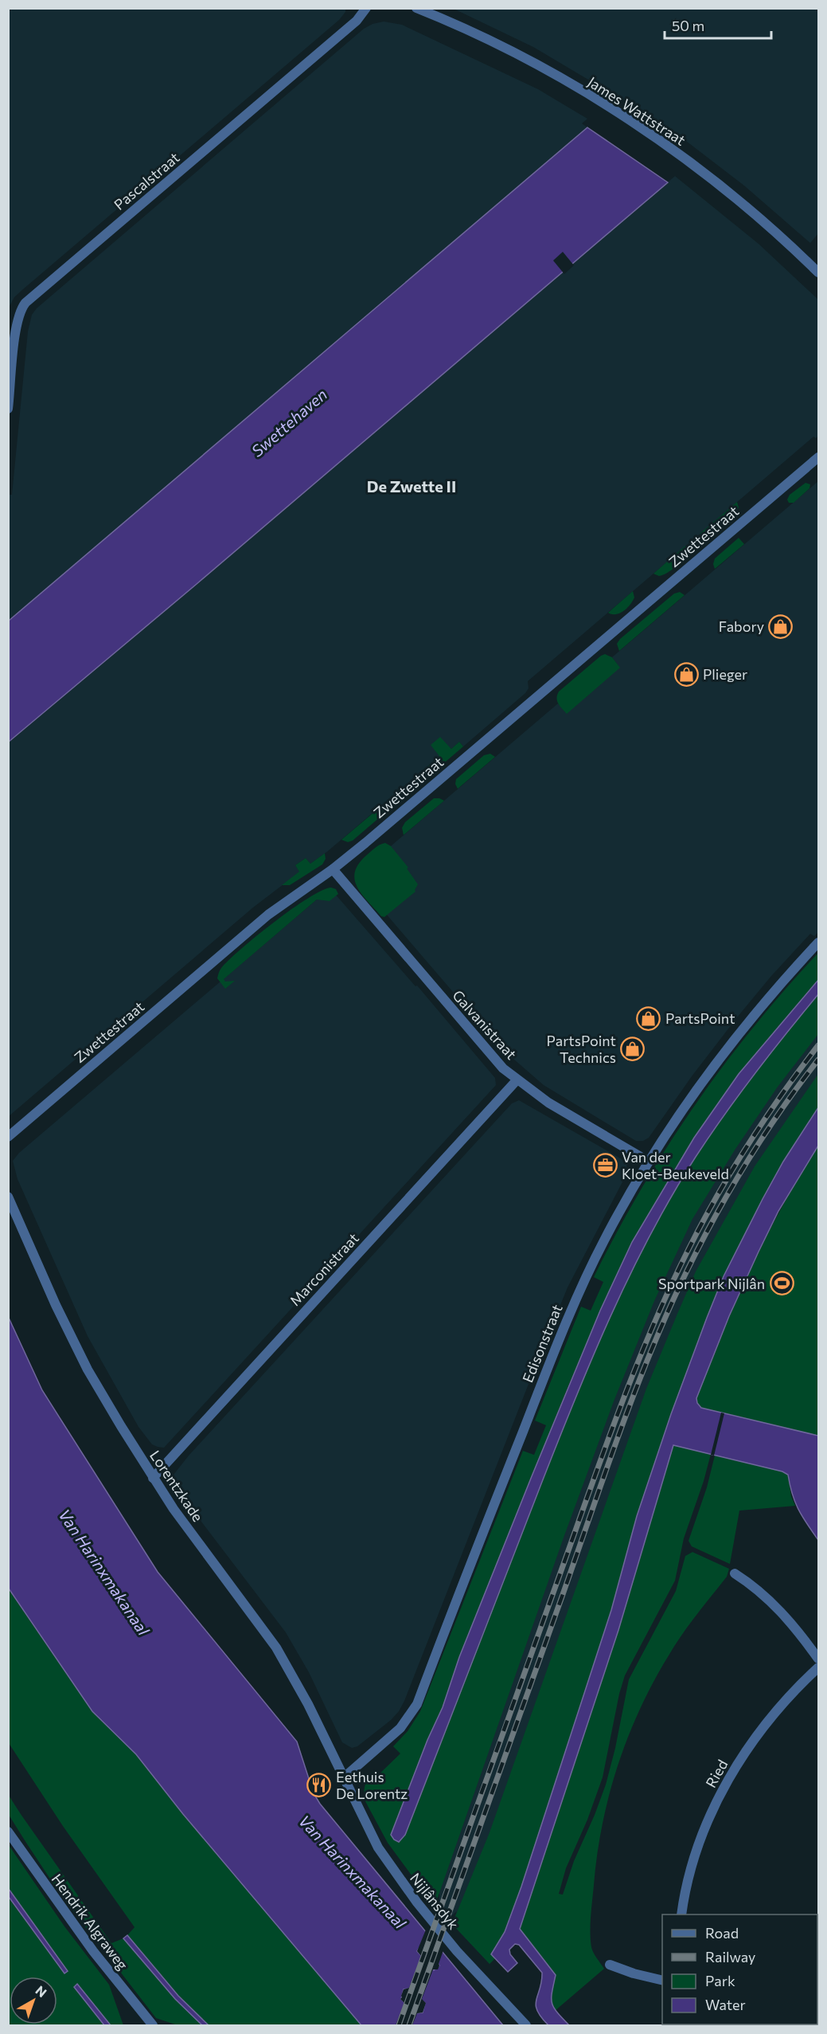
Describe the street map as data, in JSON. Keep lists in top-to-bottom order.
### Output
{
  "streets": {
    "street": [
      "James Wattstraat",
      "Pascalstraat",
      "Zwettestraat",
      "Galvanistraat",
      "Marconistraat",
      "Edisonstraat",
      "Lorentzkade",
      "Ried",
      "Nijlânsdyk",
      "Hendrik Algraweg"
    ]
  },
  "crossings": [
    ["Zwettestraat", "Galvanistraat"],
    ["Galvanistraat", "Marconistraat"],
    ["Galvanistraat", "Edisonstraat"],
    ["Marconistraat", "Lorentzkade"],
    ["Edisonstraat", "Lorentzkade"],
    ["Edisonstraat", "Nijlânsdyk"],
    ["Lorentzkade", "Nijlânsdyk"]
  ],
  "districts": ["De Zwette II"],
  "water": ["Swettehaven", "Van Harinxmakanaal"],
  "places": {
    "shop": [
      "Fabory",
      "Plieger",
      "PartsPoint",
      "PartsPoint Technics"
    ],
    "office": ["Van der Kloet-Beukeveld"],
    "sports": ["Sportpark Nijlân"],
    "restaurant": ["Eethuis De Lorentz"]
  },
  "legend": [
    "Road",
    "Railway",
    "Park",
    "Water"
  ],
  "scale_bar": "50 m",
  "north": "top right"
}
